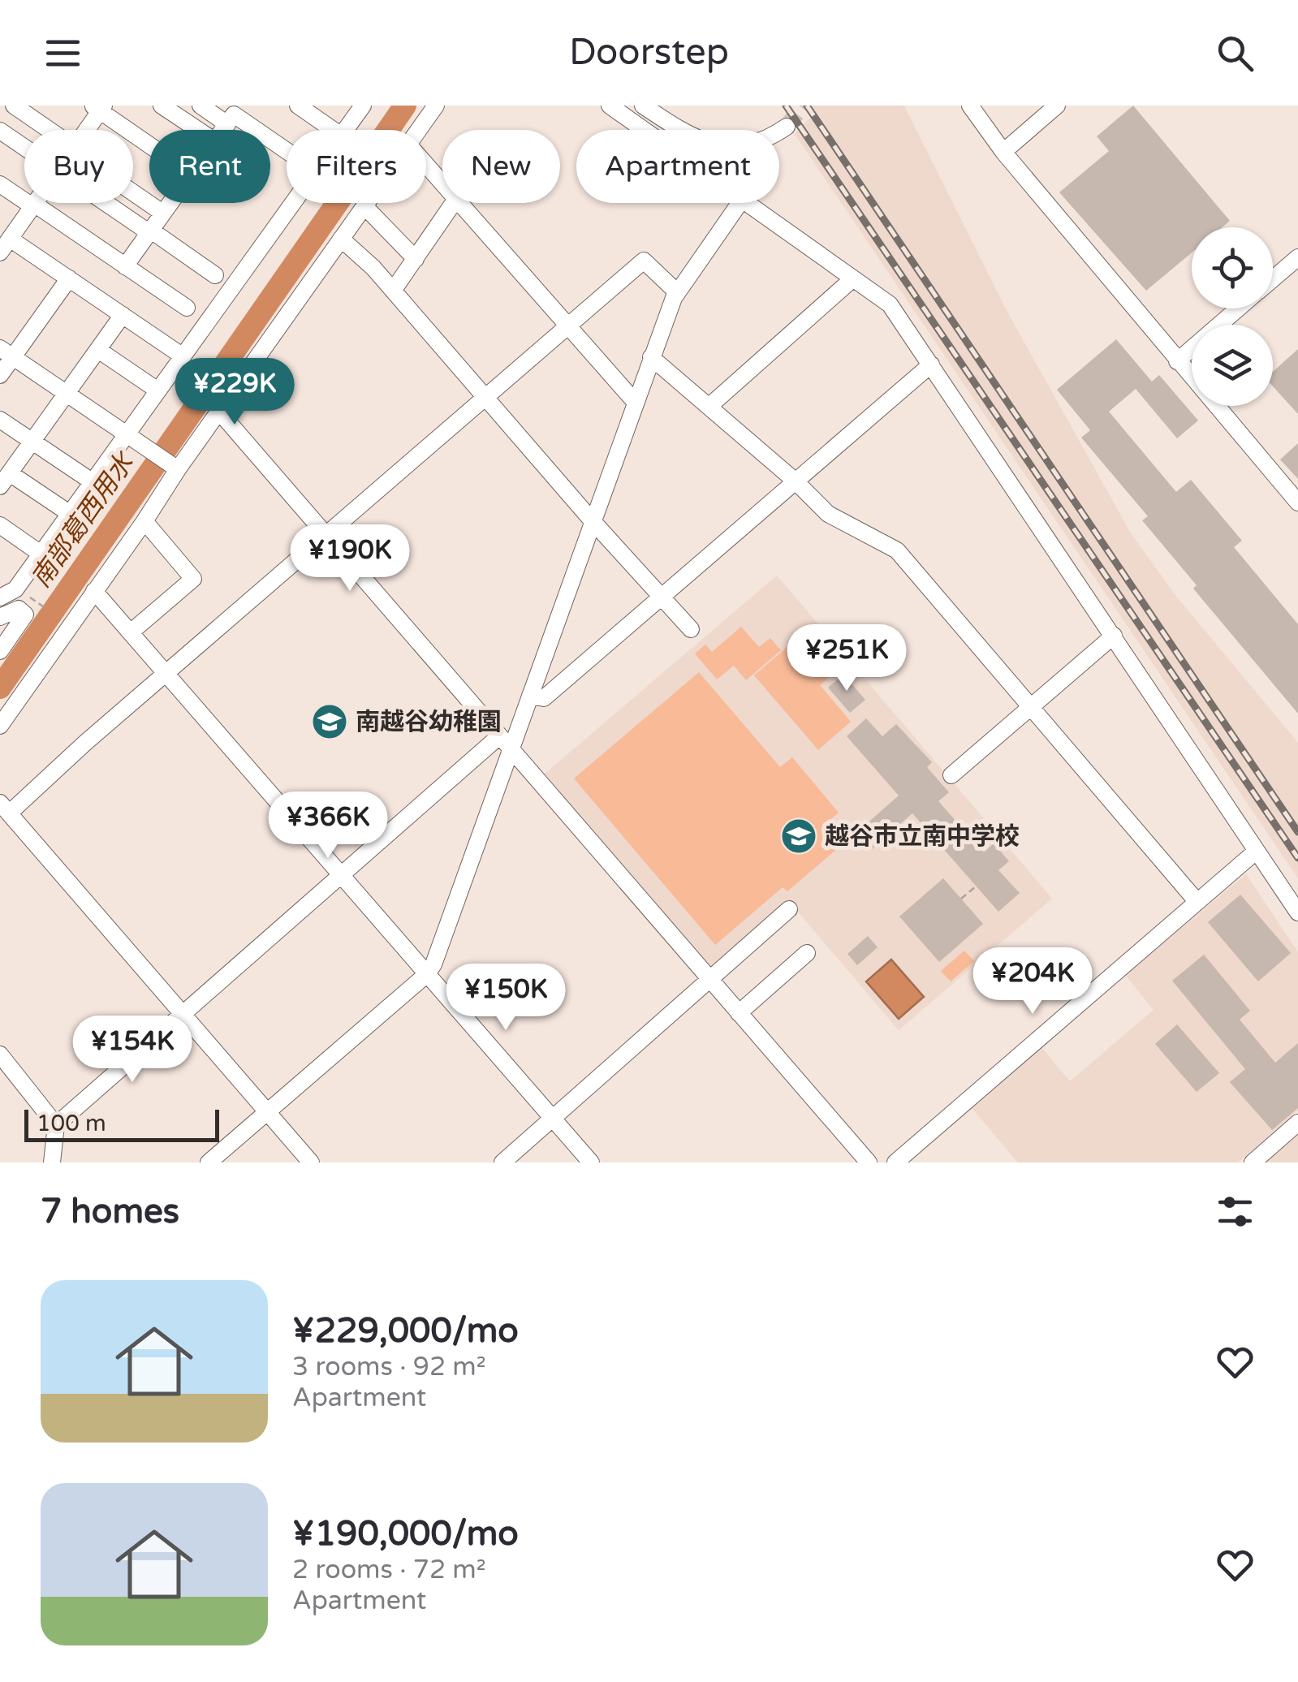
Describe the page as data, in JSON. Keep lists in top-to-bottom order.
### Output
{
  "water": ["南部葛西用水"],
  "places": {
    "school or university": ["南越谷幼稚園", "越谷市立南中学校"]
  },
  "scale_bar": "100 m",
  "page": {
    "header": "Doorstep",
    "chip": [
      "Buy",
      "Rent",
      "Filters",
      "New",
      "Apartment"
    ],
    "price": [
      "¥229K",
      "¥190K",
      "¥251K",
      "¥366K",
      "¥204K",
      "¥150K",
      "¥154K"
    ],
    "scale": "100 m",
    "heading": "7 homes",
    "list": [
      {
        "name": "¥229,000/mo",
        "note": "3 rooms · 92 m² · Apartment"
      },
      {
        "name": "¥190,000/mo",
        "note": "2 rooms · 72 m² · Apartment"
      }
    ]
  }
}
